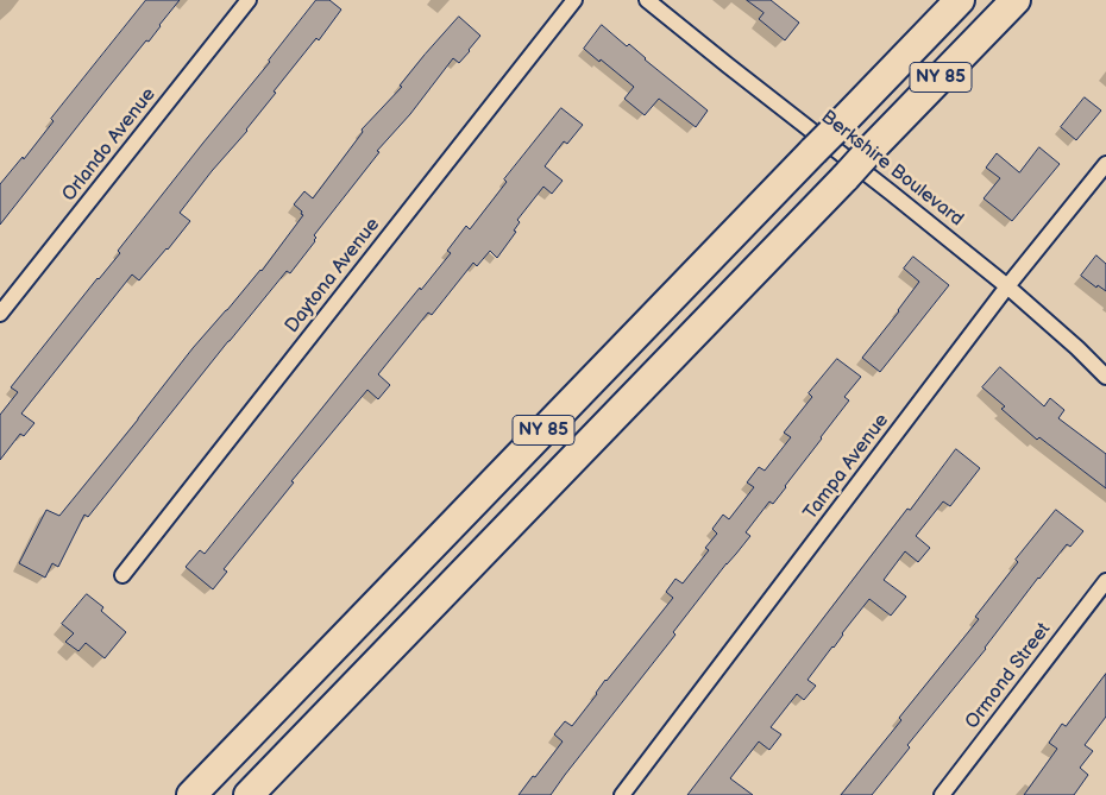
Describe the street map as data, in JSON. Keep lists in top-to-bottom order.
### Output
{
  "streets": {
    "highway": ["NY 85"],
    "street": [
      "Orlando Avenue",
      "Berkshire Boulevard",
      "Daytona Avenue",
      "Tampa Avenue",
      "Ormond Street"
    ]
  },
  "crossings": [
    ["Berkshire Boulevard", "Tampa Avenue"]
  ]
}
